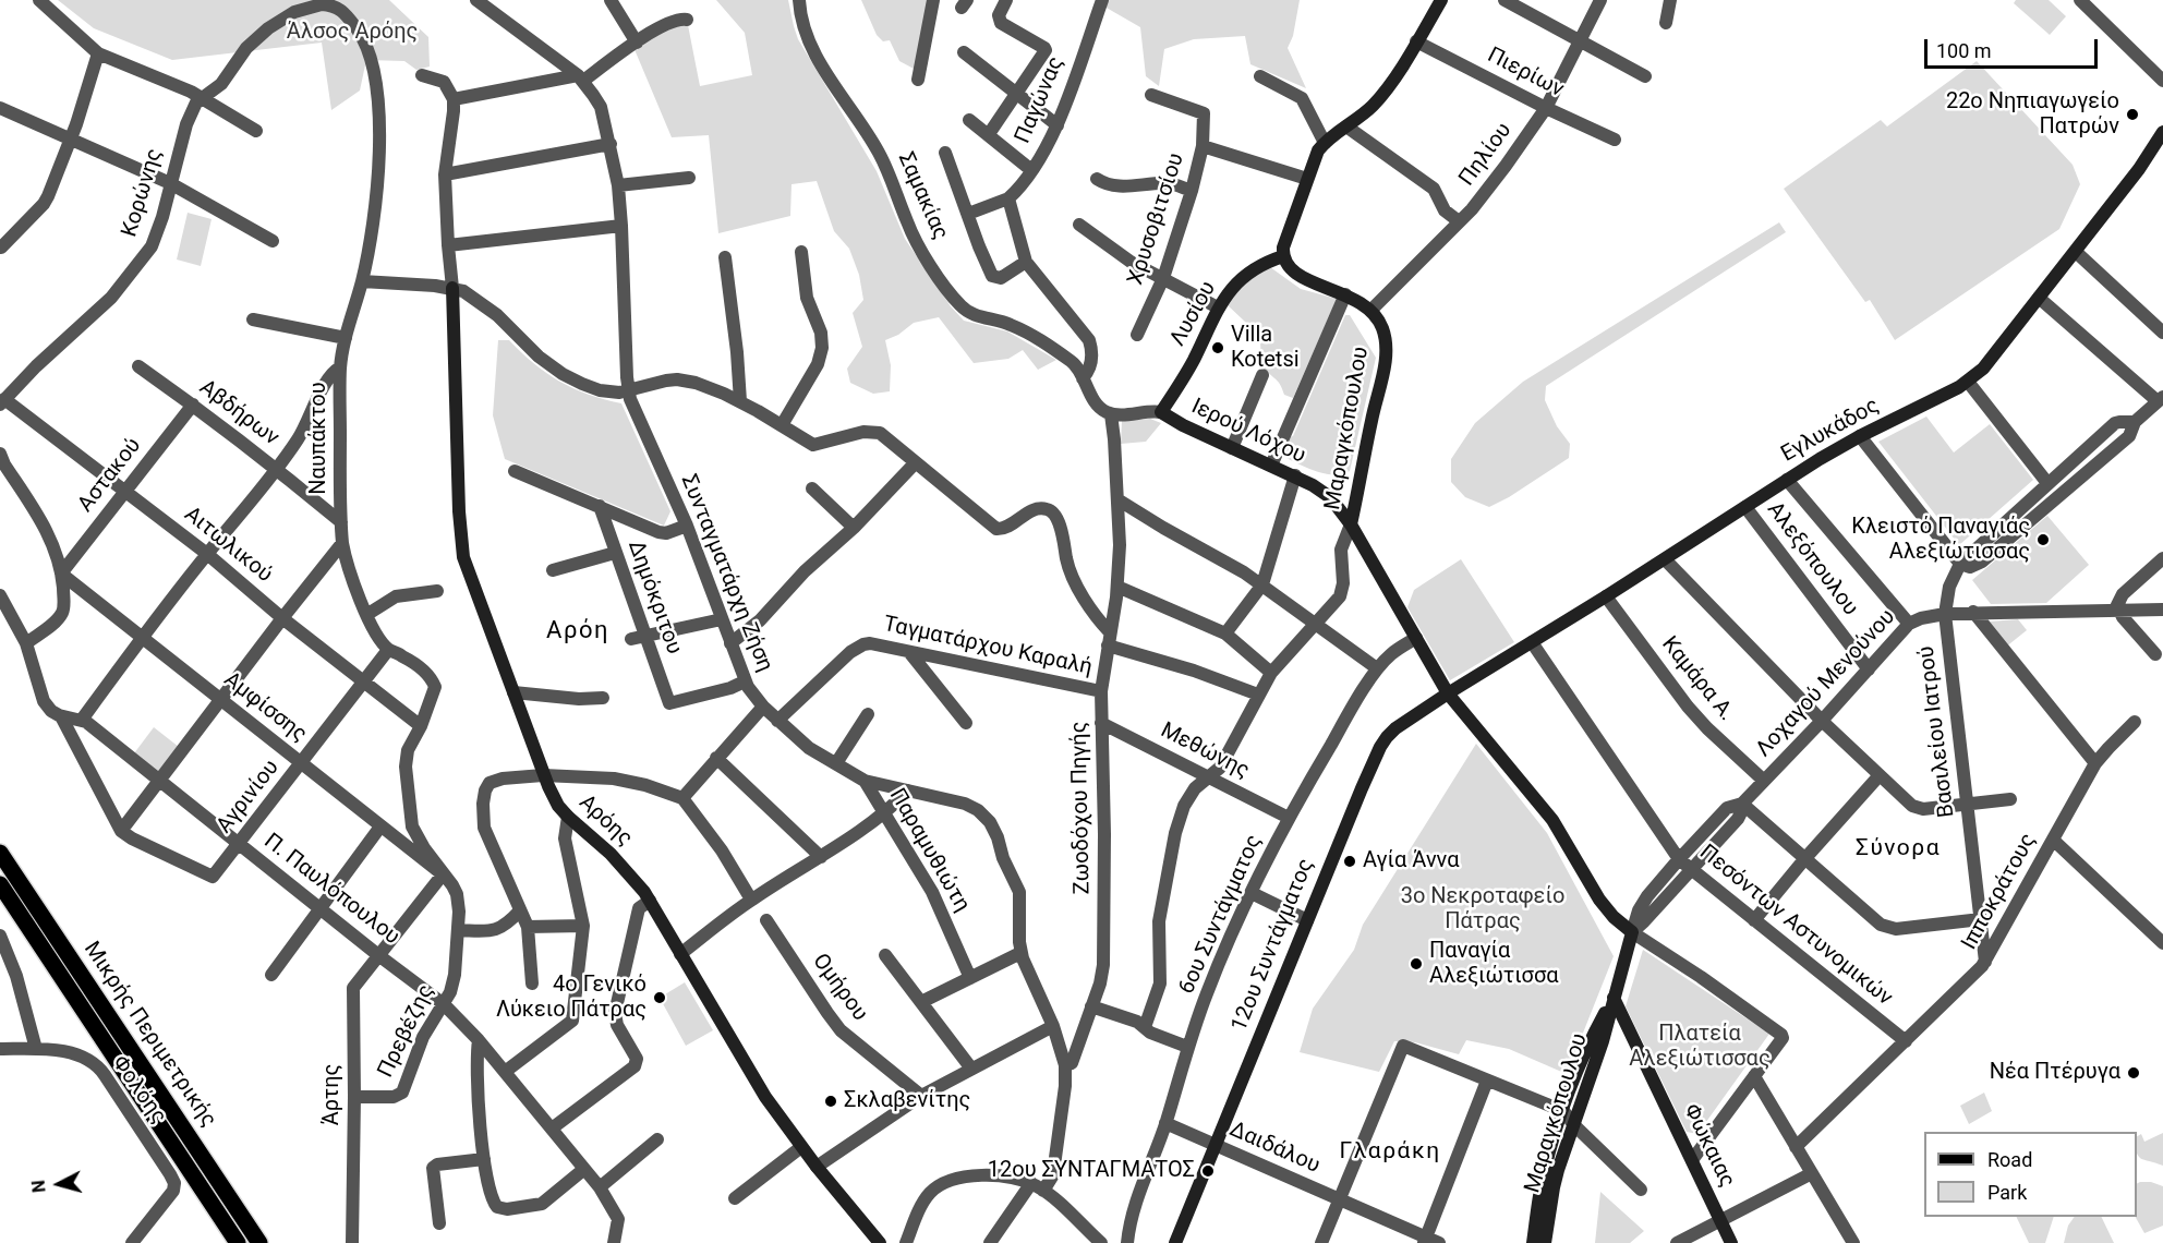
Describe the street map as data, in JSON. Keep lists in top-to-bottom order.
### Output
{
  "streets": {
    "main road": [
      "Λυσίου",
      "Μαραγκόπουλου",
      "Εγλυκάδος",
      "Ιερού Λόχου",
      "Αρόης",
      "12ου Συντάγματος",
      "Μικρής Περιμετρικής",
      "Φώκαιας"
    ],
    "street": [
      "Πιερίων",
      "Παγώνας",
      "Πηλίου",
      "Κορώνης",
      "Σαμακίας",
      "Χρυσοβιτσίου",
      "Αβδήρων",
      "Ναυπάκτου",
      "Αστακού",
      "Αιτωλικού",
      "Αλεξόπουλου",
      "Συνταγματάρχη Ζήση",
      "Δημόκριτου",
      "Ταγματάρχου Καραλή",
      "Καμάρα Α.",
      "Λοχαγού Μενούνου",
      "Αμφίσσης",
      "Βασιλείου Ιατρού",
      "Μεθώνης",
      "Αγρινίου",
      "Ζωοδόχου Πηγής",
      "Παραμυθιώτη",
      "Π. Παυλόπουλου",
      "Ιπποκράτους",
      "6ου Συντάγματος",
      "Πεσόντων Αστυνομικών",
      "Ομήρου",
      "Πρεβέζης",
      "Φολόης",
      "Άρτης",
      "Δαιδάλου"
    ]
  },
  "crossings": [
    ["Πιερίων", "Πηλίου"],
    ["Πηλίου", "Μαραγκόπουλου"],
    ["Κορώνης", "Ναυπάκτου"],
    ["Κορώνης", "Αιτωλικού"],
    ["Σαμακίας", "Ιερού Λόχου"],
    ["Σαμακίας", "Ζωοδόχου Πηγής"],
    ["Λυσίου", "Ιερού Λόχου"],
    ["Αβδήρων", "Ναυπάκτου"],
    ["Αβδήρων", "Αστακού"],
    ["Μαραγκόπουλου", "Εγλυκάδος"],
    ["Μαραγκόπουλου", "Ιερού Λόχου"],
    ["Μαραγκόπουλου", "Λοχαγού Μενούνου"],
    ["Μαραγκόπουλου", "6ου Συντάγματος"],
    ["Μαραγκόπουλου", "12ου Συντάγματος"],
    ["Μαραγκόπουλου", "Φώκαιας"],
    ["Εγλυκάδος", "Αλεξόπουλου"],
    ["Εγλυκάδος", "Καμάρα Α."],
    ["Εγλυκάδος", "Πεσόντων Αστυνομικών"],
    ["Εγλυκάδος", "12ου Συντάγματος"],
    ["Ιερού Λόχου", "Ζωοδόχου Πηγής"],
    ["Ναυπάκτου", "Αγρινίου"],
    ["Ναυπάκτου", "Πρεβέζης"],
    ["Αστακού", "Αιτωλικού"],
    ["Αστακού", "Αμφίσσης"],
    ["Αιτωλικού", "Αγρινίου"],
    ["Αιτωλικού", "Πρεβέζης"],
    ["Αλεξόπουλου", "Λοχαγού Μενούνου"],
    ["Συνταγματάρχη Ζήση", "Δημόκριτου"],
    ["Συνταγματάρχη Ζήση", "Ταγματάρχου Καραλή"],
    ["Συνταγματάρχη Ζήση", "Ζωοδόχου Πηγής"],
    ["Συνταγματάρχη Ζήση", "Παραμυθιώτη"],
    ["Ταγματάρχου Καραλή", "Ζωοδόχου Πηγής"],
    ["Καμάρα Α.", "Λοχαγού Μενούνου"],
    ["Λοχαγού Μενούνου", "Βασιλείου Ιατρού"],
    ["Λοχαγού Μενούνου", "Πεσόντων Αστυνομικών"],
    ["Αμφίσσης", "Αγρινίου"],
    ["Αμφίσσης", "Πρεβέζης"],
    ["Αμφίσσης", "Άρτης"],
    ["Βασιλείου Ιατρού", "Ιπποκράτους"],
    ["Μεθώνης", "Ζωοδόχου Πηγής"],
    ["Μεθώνης", "6ου Συντάγματος"],
    ["Αγρινίου", "Π. Παυλόπουλου"],
    ["Αγρινίου", "Πρεβέζης"],
    ["Π. Παυλόπουλου", "Πρεβέζης"],
    ["Π. Παυλόπουλου", "Άρτης"],
    ["Ιπποκράτους", "Πεσόντων Αστυνομικών"],
    ["6ου Συντάγματος", "Δαιδάλου"],
    ["12ου Συντάγματος", "Δαιδάλου"],
    ["Πρεβέζης", "Άρτης"]
  ],
  "districts": ["Αρόη", "Σύνορα", "Γλαράκη"],
  "parks": ["Άλσος Αρόης", "3o Νεκροταφείο Πάτρας", "Πλατεία Αλεξιώτισσας"],
  "places": [
    "22ο Νηπιαγωγείο Πατρών",
    "Villa Kotetsi",
    "Κλειστό Παναγιάς Αλεξιώτισσας",
    "Αγία Άννα",
    "Παναγία Αλεξιώτισσα",
    "4ο Γενικό Λύκειο Πάτρας",
    "Νέα Πτέρυγα",
    "Σκλαβενίτης",
    "12ου ΣΥΝΤΑΓΜΑΤΟΣ"
  ],
  "legend": ["Road", "Park"],
  "scale_bar": "100 m",
  "north": "left"
}
